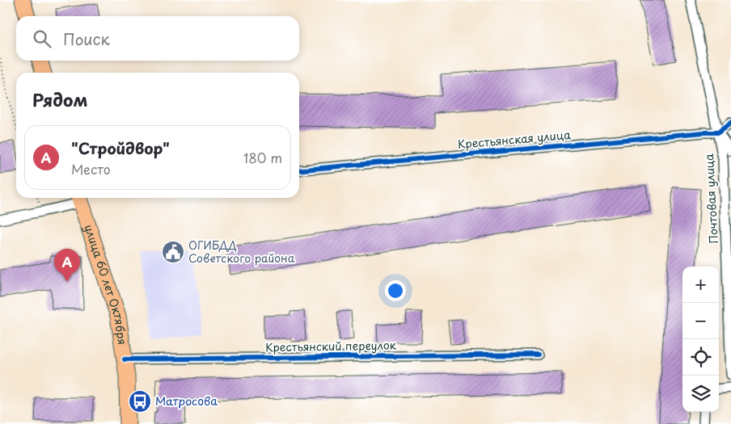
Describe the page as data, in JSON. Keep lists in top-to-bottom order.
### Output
{
  "streets": {
    "main road": ["улица 60 лет Октября"],
    "street": ["Крестьянская улица", "Почтовая улица", "Крестьянский переулок"]
  },
  "crossings": [
    ["Крестьянская улица", "Почтовая улица"],
    ["улица 60 лет Октября", "Крестьянский переулок"]
  ],
  "places": {
    "public building": ["ОГИБДД Советского района"],
    "bus stop": ["Матросова"]
  },
  "page": {
    "search": "Поиск",
    "heading": "Рядом",
    "list": [
      {
        "mark": "A",
        "name": "\"Стройдвор\"",
        "note": "Место",
        "value": "180 m"
      }
    ],
    "pins": "A",
    "map_buttons": ["+", "−"]
  }
}
